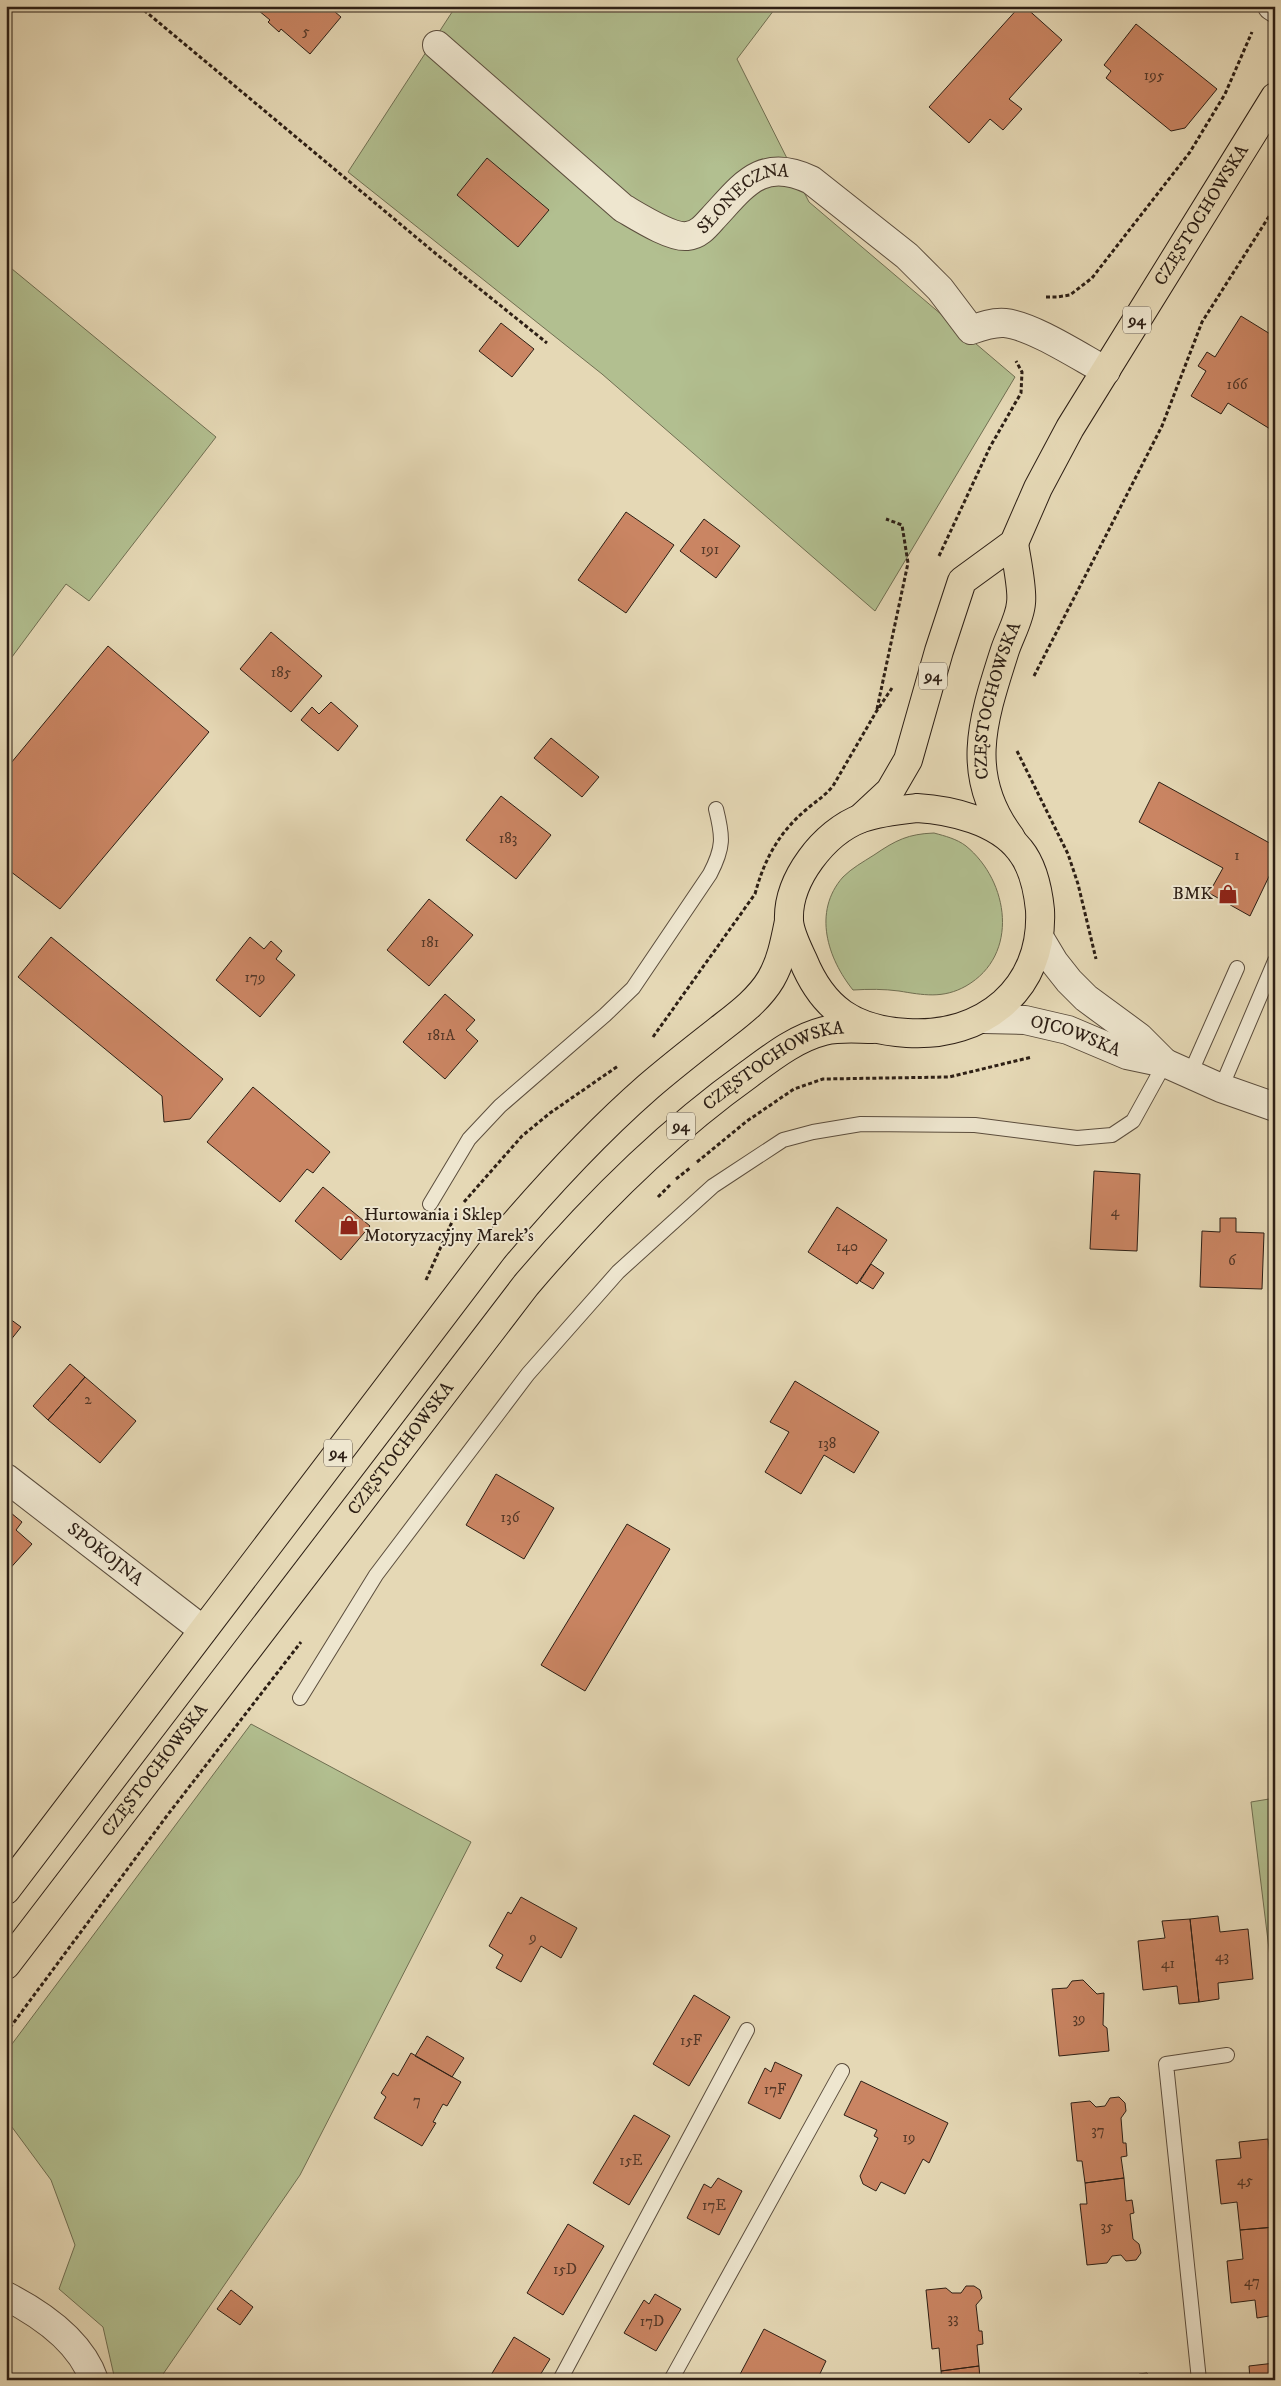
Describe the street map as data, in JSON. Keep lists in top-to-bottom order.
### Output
{
  "streets": {
    "main road": ["CZĘSTOCHOWSKA", "94"],
    "street": ["SŁONECZNA", "OJCOWSKA", "SPOKOJNA"]
  },
  "crossings": [
    ["SŁONECZNA", "CZĘSTOCHOWSKA"],
    ["CZĘSTOCHOWSKA", "94"],
    ["94", "OJCOWSKA"],
    ["94", "SPOKOJNA"]
  ],
  "places": {
    "shop": ["BMK", "Hurtowania i Sklep Motoryzacyjny Marek's"]
  },
  "house_numbers": [
    "5",
    "195",
    "166",
    "191",
    "185",
    "183",
    "1",
    "181",
    "179",
    "181A",
    "4",
    "140",
    "6",
    "2",
    "138",
    "136",
    "9",
    "43",
    "41",
    "39",
    "15F",
    "17F",
    "7",
    "37",
    "19",
    "15E",
    "45",
    "17E",
    "35",
    "15D",
    "47",
    "33",
    "17D"
  ]
}
